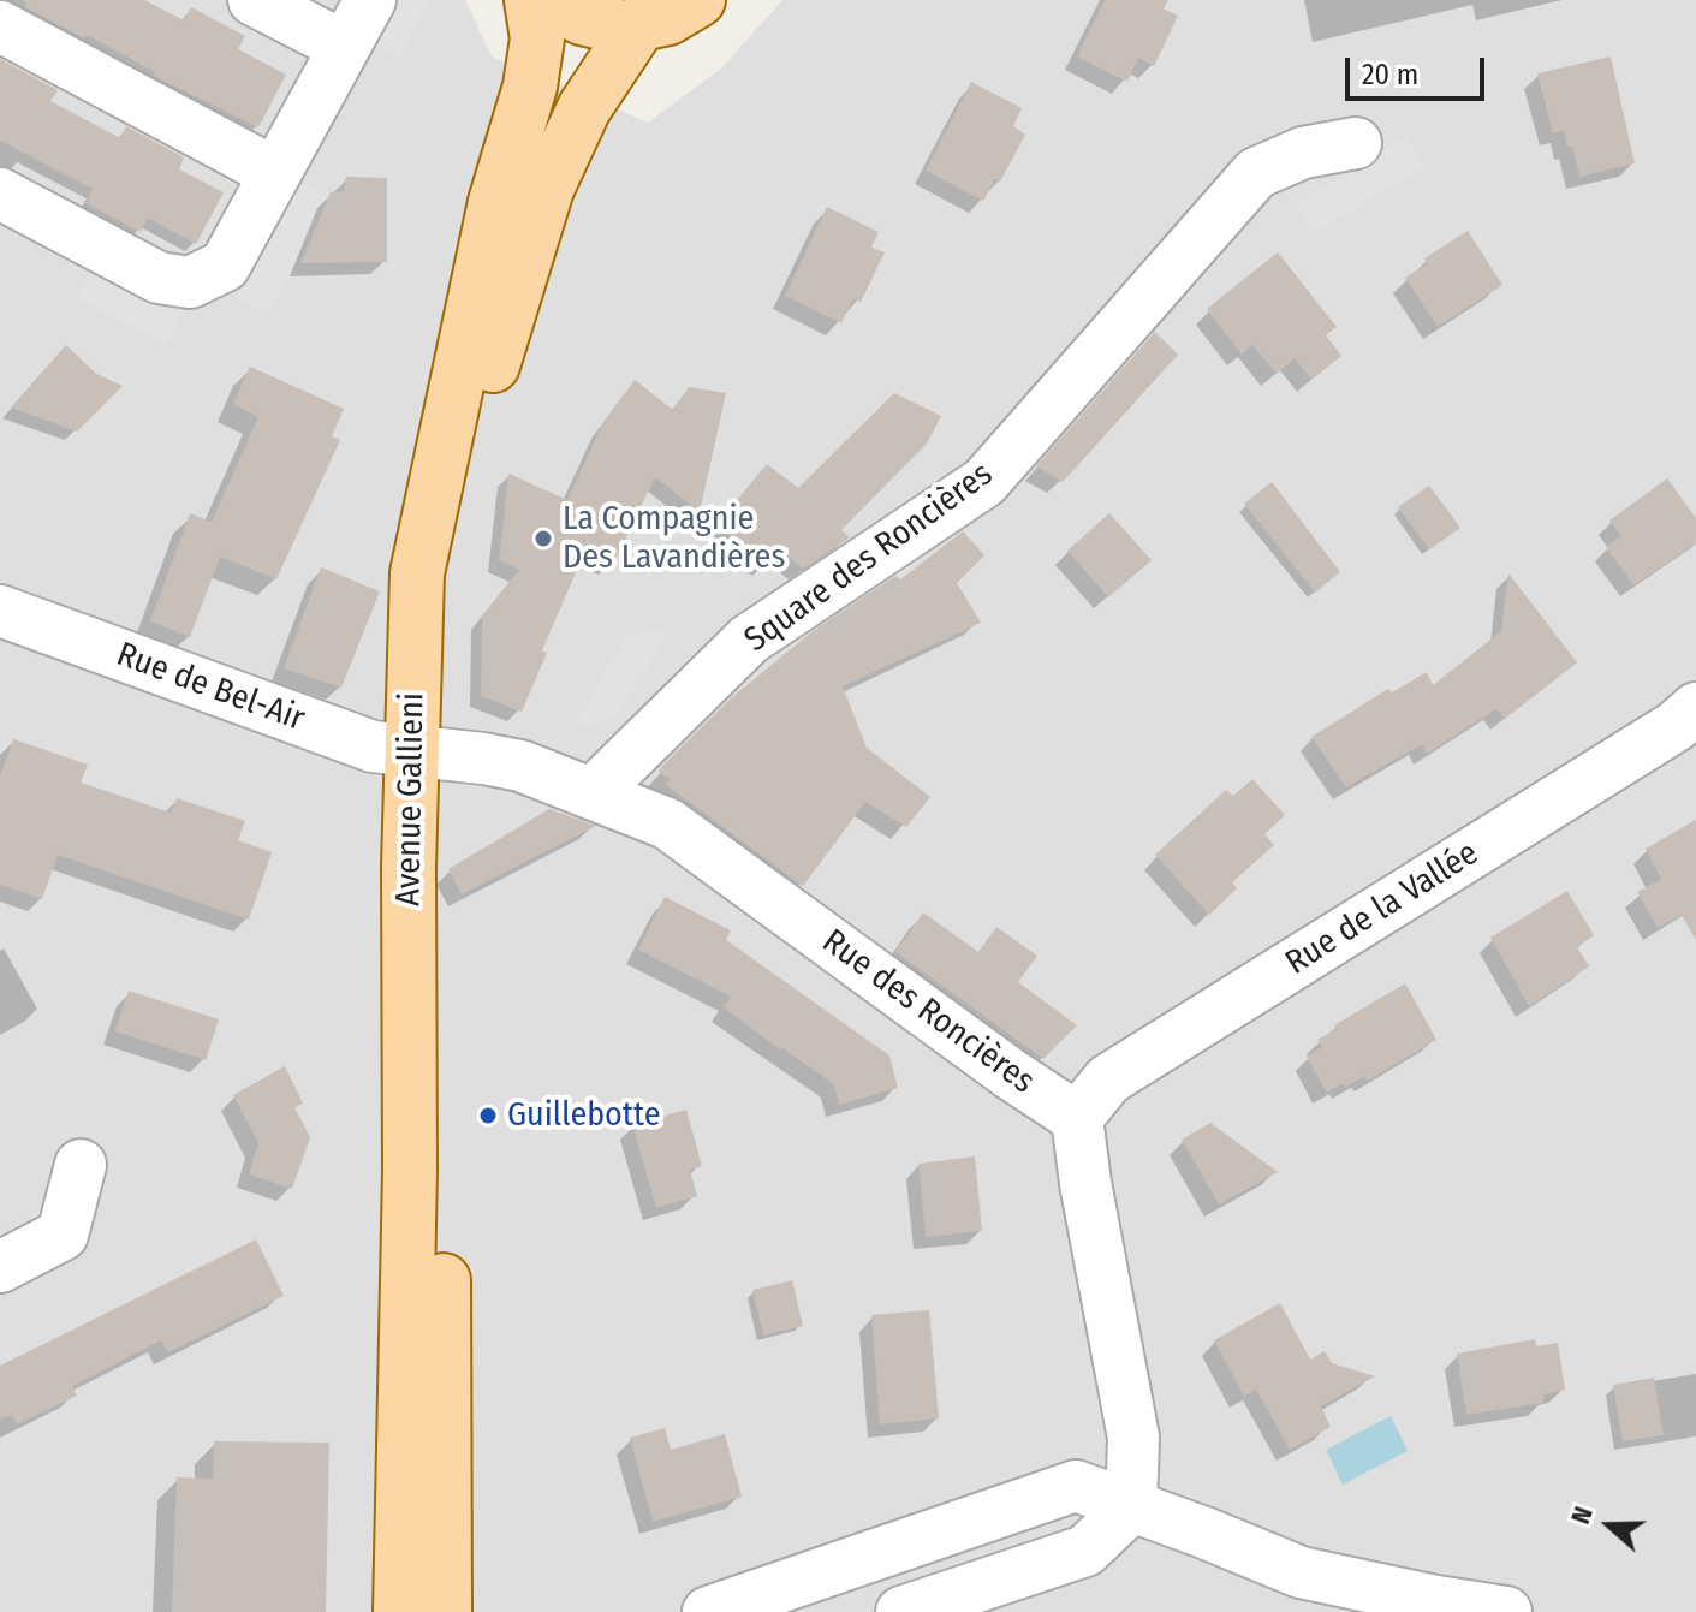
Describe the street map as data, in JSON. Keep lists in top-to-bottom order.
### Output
{
  "streets": {
    "main road": ["Avenue Gallieni"],
    "street": [
      "Square des Roncières",
      "Rue de Bel-Air",
      "Rue de la Vallée",
      "Rue des Roncières"
    ]
  },
  "crossings": [
    ["Square des Roncières", "Rue des Roncières"],
    ["Rue de Bel-Air", "Avenue Gallieni"],
    ["Rue de Bel-Air", "Rue des Roncières"],
    ["Avenue Gallieni", "Rue des Roncières"],
    ["Rue de la Vallée", "Rue des Roncières"]
  ],
  "places": ["La Compagnie Des Lavandières", "Guillebotte"],
  "scale_bar": "20 m",
  "north": "left"
}
